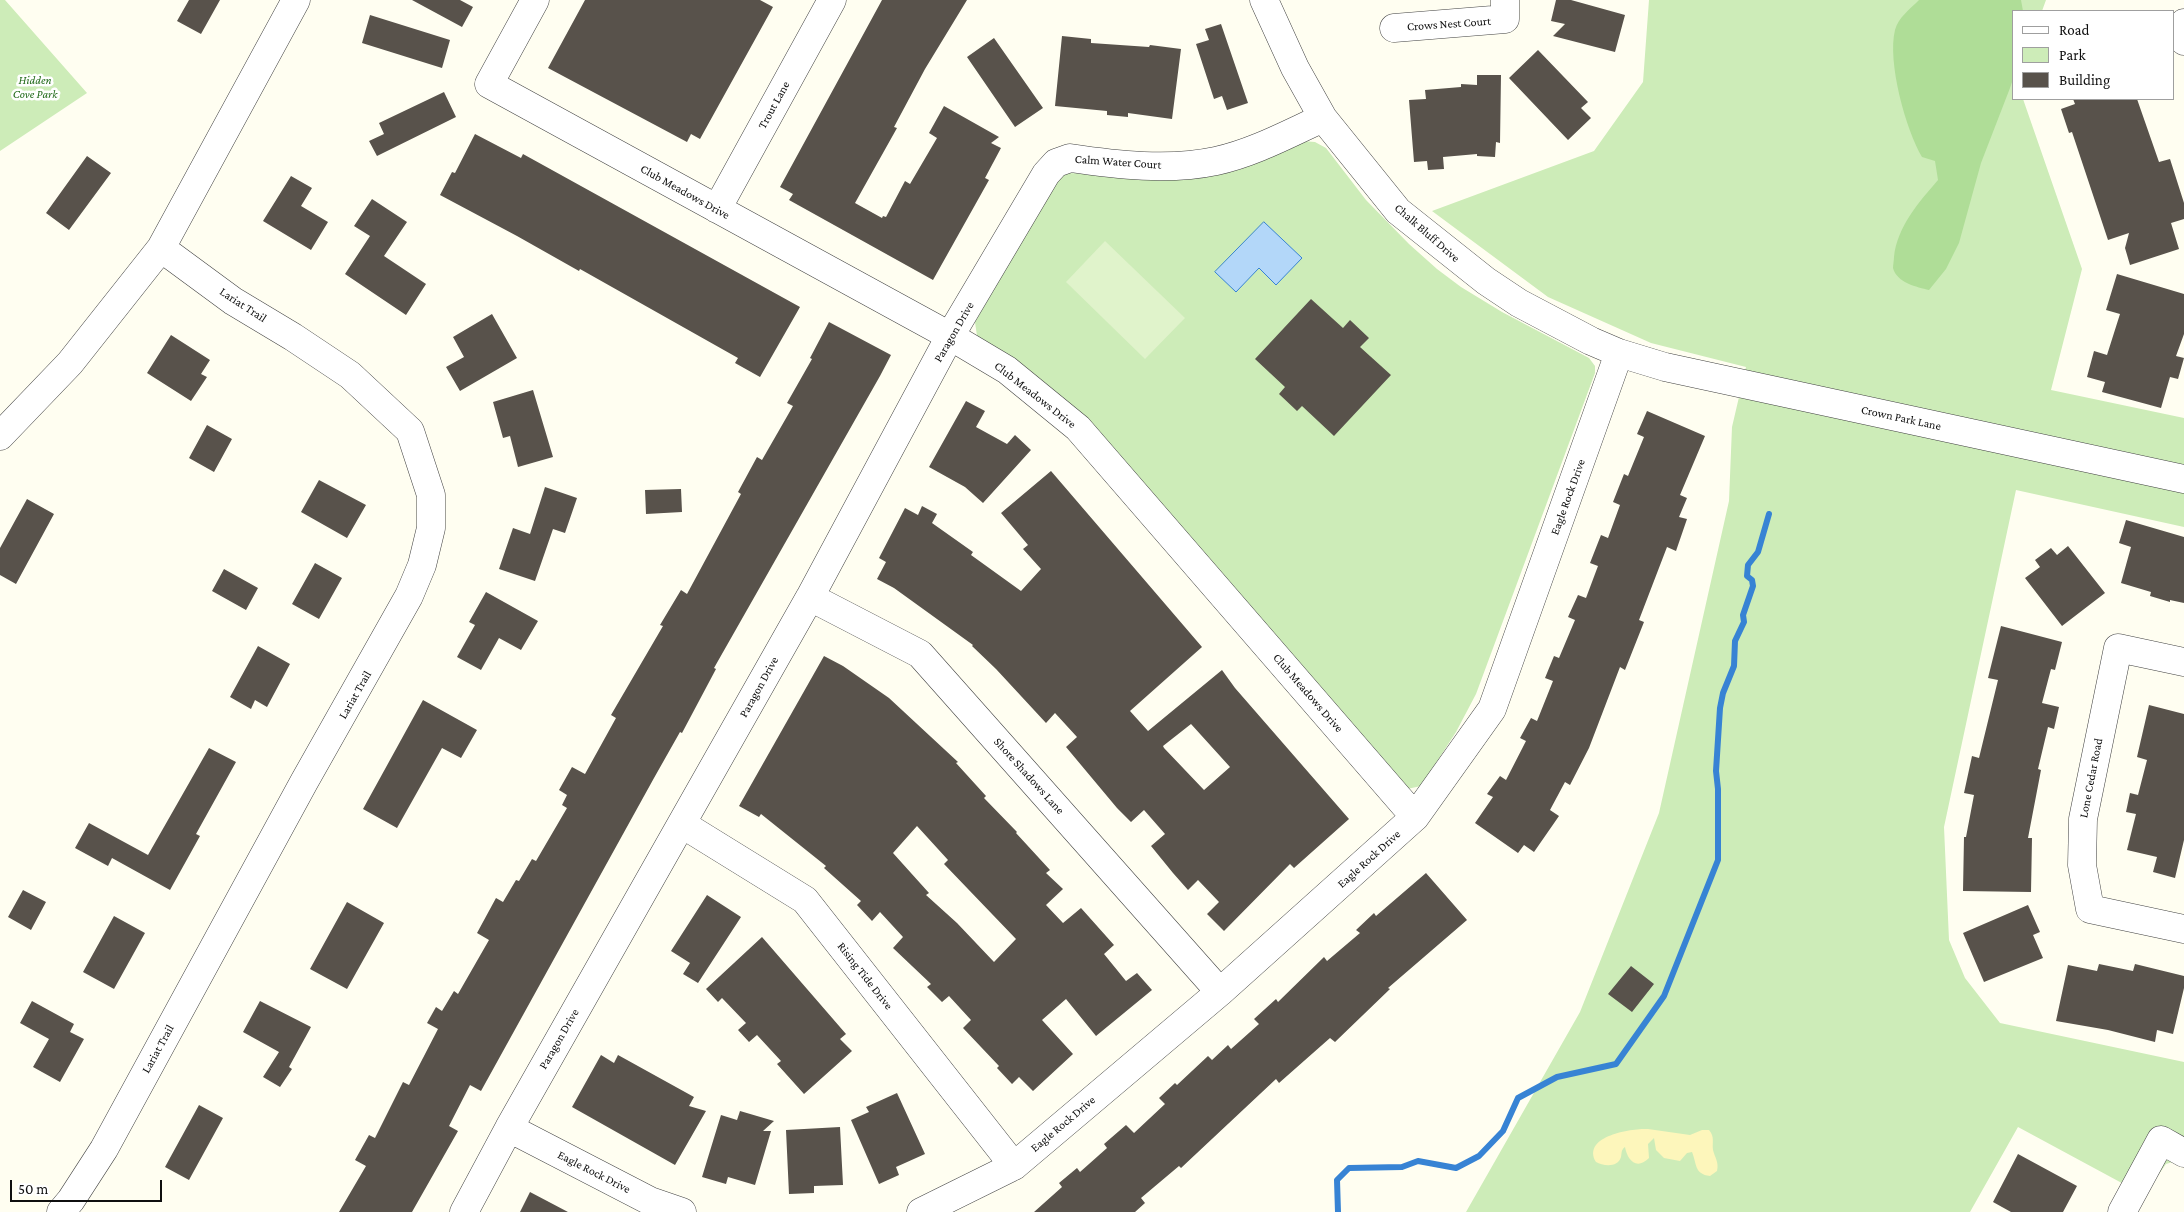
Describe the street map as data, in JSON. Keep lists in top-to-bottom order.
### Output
{
  "streets": {
    "street": [
      "Crows Nest Court",
      "Trout Lane",
      "Calm Water Court",
      "Club Meadows Drive",
      "Chalk Bluff Drive",
      "Lariat Trail",
      "Paragon Drive",
      "Crown Park Lane",
      "Eagle Rock Drive",
      "Shore Shadows Lane",
      "Lone Cedar Road",
      "Rising Tide Drive"
    ]
  },
  "crossings": [
    ["Trout Lane", "Club Meadows Drive"],
    ["Calm Water Court", "Chalk Bluff Drive"],
    ["Calm Water Court", "Paragon Drive"],
    ["Club Meadows Drive", "Paragon Drive"],
    ["Club Meadows Drive", "Eagle Rock Drive"],
    ["Chalk Bluff Drive", "Crown Park Lane"],
    ["Chalk Bluff Drive", "Eagle Rock Drive"],
    ["Paragon Drive", "Eagle Rock Drive"],
    ["Paragon Drive", "Shore Shadows Lane"],
    ["Paragon Drive", "Rising Tide Drive"],
    ["Crown Park Lane", "Eagle Rock Drive"],
    ["Eagle Rock Drive", "Shore Shadows Lane"],
    ["Eagle Rock Drive", "Rising Tide Drive"]
  ],
  "parks": ["Hidden Cove Park"],
  "legend": ["Road", "Park", "Building"],
  "scale_bar": "50 m"
}
